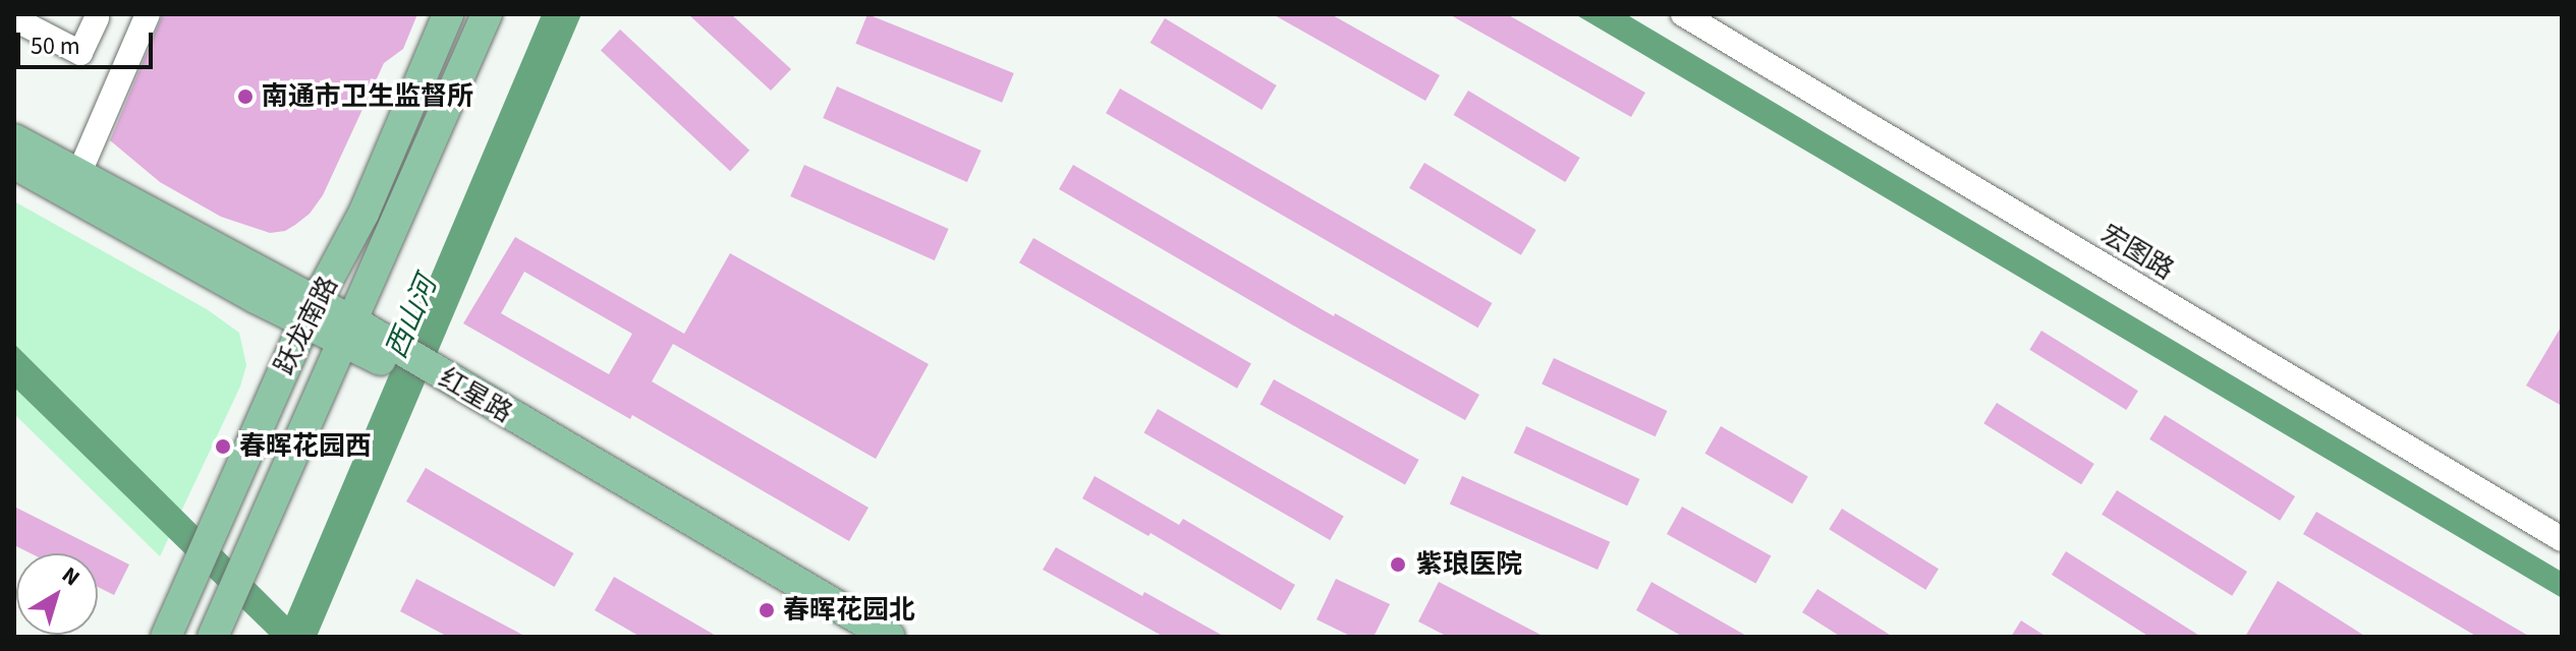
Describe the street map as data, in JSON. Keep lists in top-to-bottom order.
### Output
{
  "streets": {
    "main road": ["跃龙南路", "红星路"],
    "street": ["宏图路"]
  },
  "crossings": [
    ["跃龙南路", "红星路"]
  ],
  "water": ["西山河"],
  "places": [
    "南通市卫生监督所",
    "春晖花园西",
    "紫琅医院",
    "春晖花园北"
  ],
  "scale_bar": "50 m",
  "north": "top right"
}
